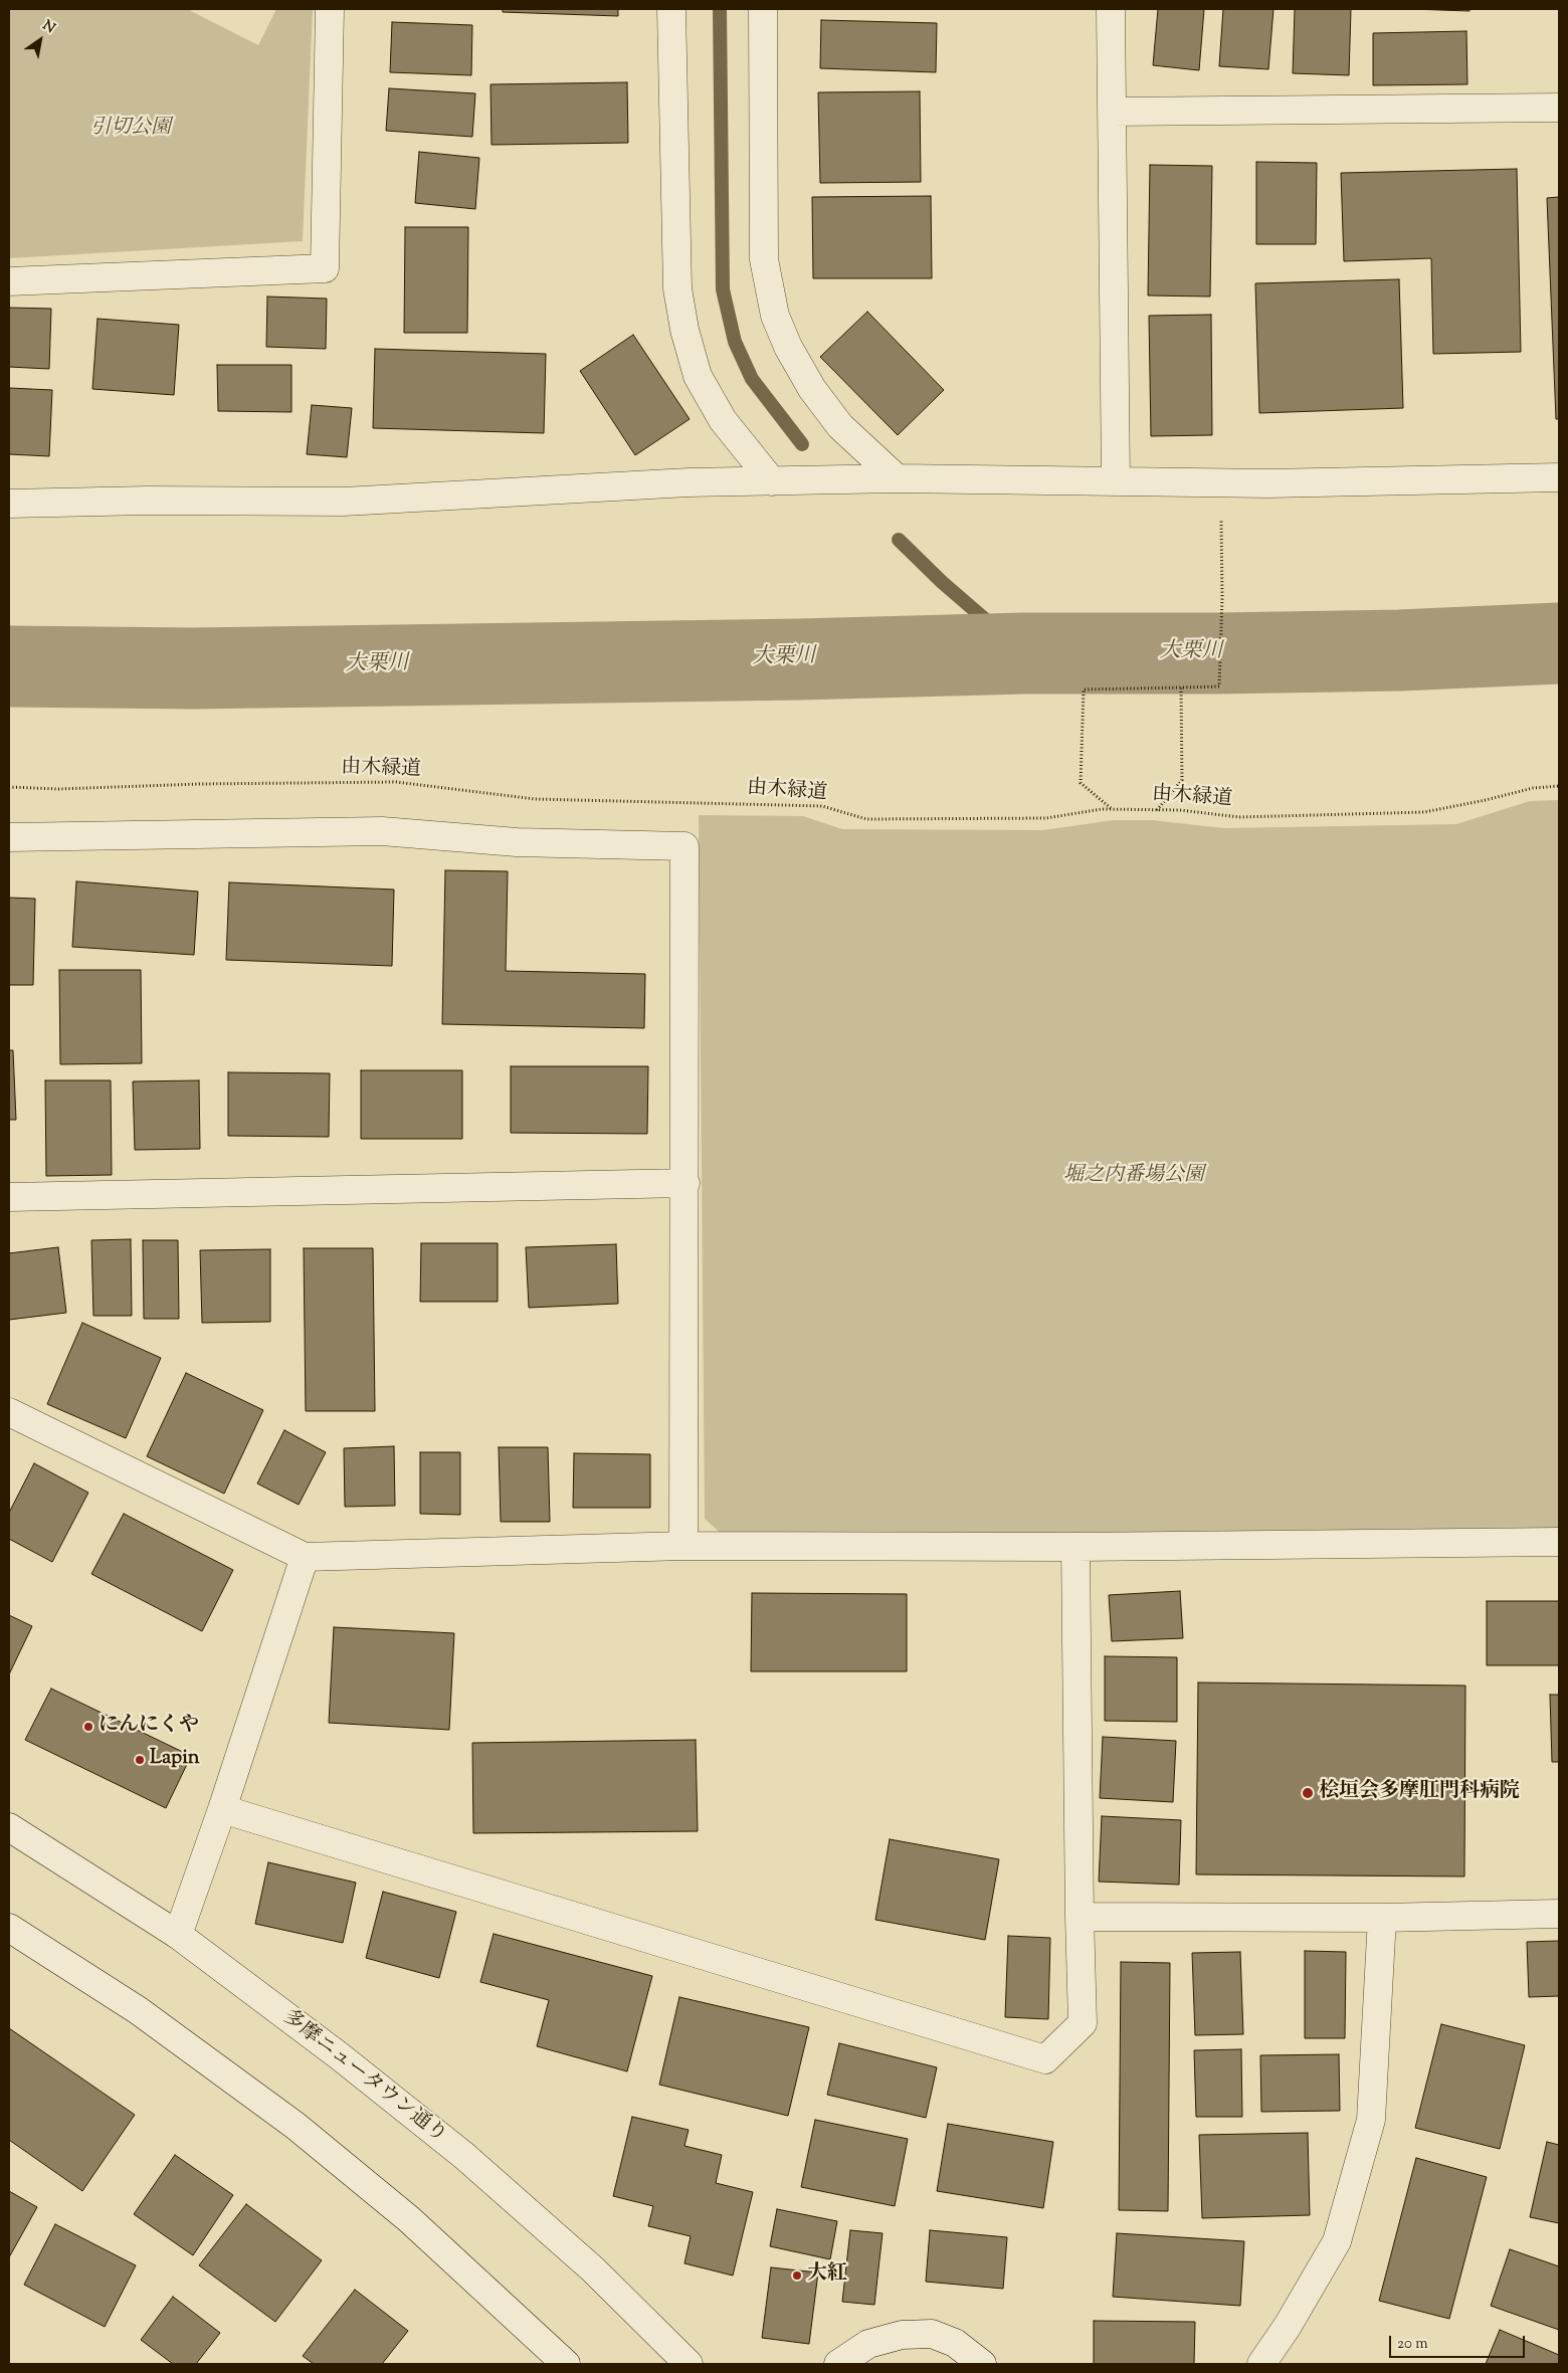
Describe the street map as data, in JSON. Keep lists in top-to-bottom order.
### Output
{
  "streets": {
    "street": ["多摩ニュータウン通り"],
    "path": ["由木緑道"]
  },
  "water": ["大栗川"],
  "parks": ["引切公園", "堀之内番場公園"],
  "places": [
    "にんにくや",
    "Lapin",
    "桧垣会多摩肛門科病院",
    "大紅"
  ],
  "scale_bar": "20 m",
  "north": "top right"
}
